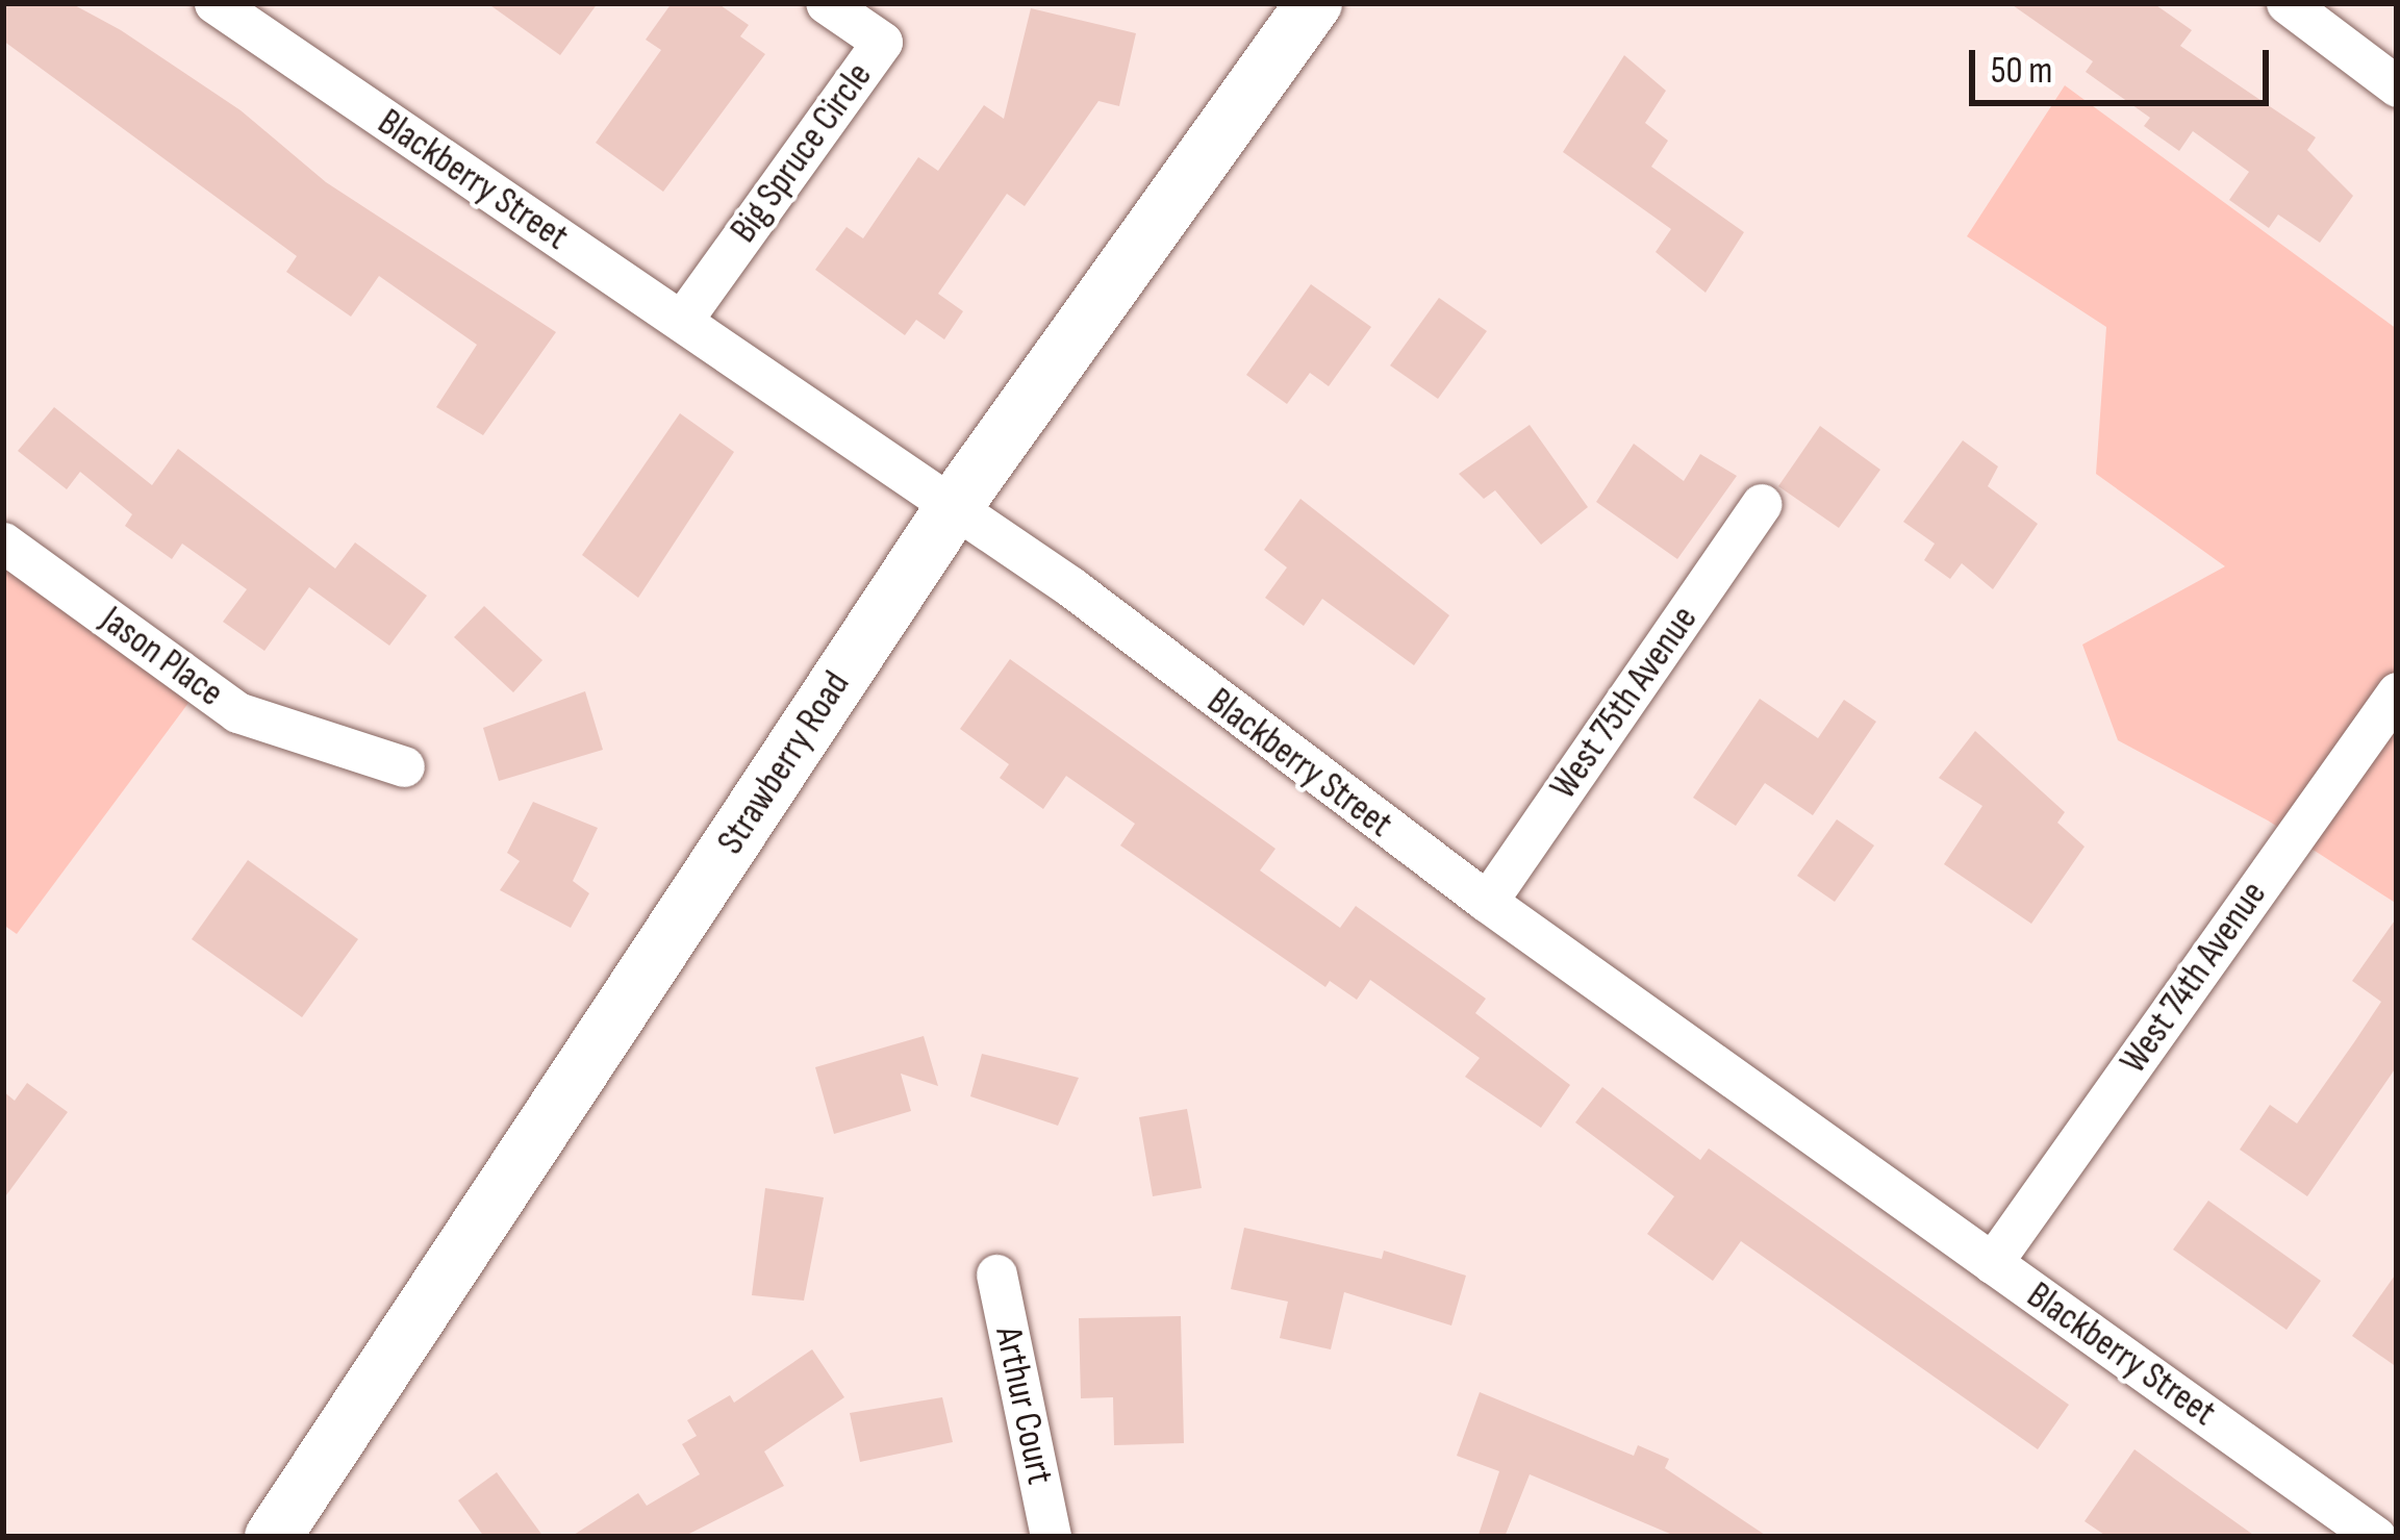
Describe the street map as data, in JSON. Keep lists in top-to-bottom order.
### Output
{
  "streets": {
    "street": [
      "Big Spruce Circle",
      "Blackberry Street",
      "Jason Place",
      "West 75th Avenue",
      "Strawberry Road",
      "West 74th Avenue",
      "Arthur Court"
    ]
  },
  "crossings": [
    ["Big Spruce Circle", "Blackberry Street"],
    ["Blackberry Street", "West 75th Avenue"],
    ["Blackberry Street", "Strawberry Road"],
    ["Blackberry Street", "West 74th Avenue"]
  ],
  "scale_bar": "50 m"
}
